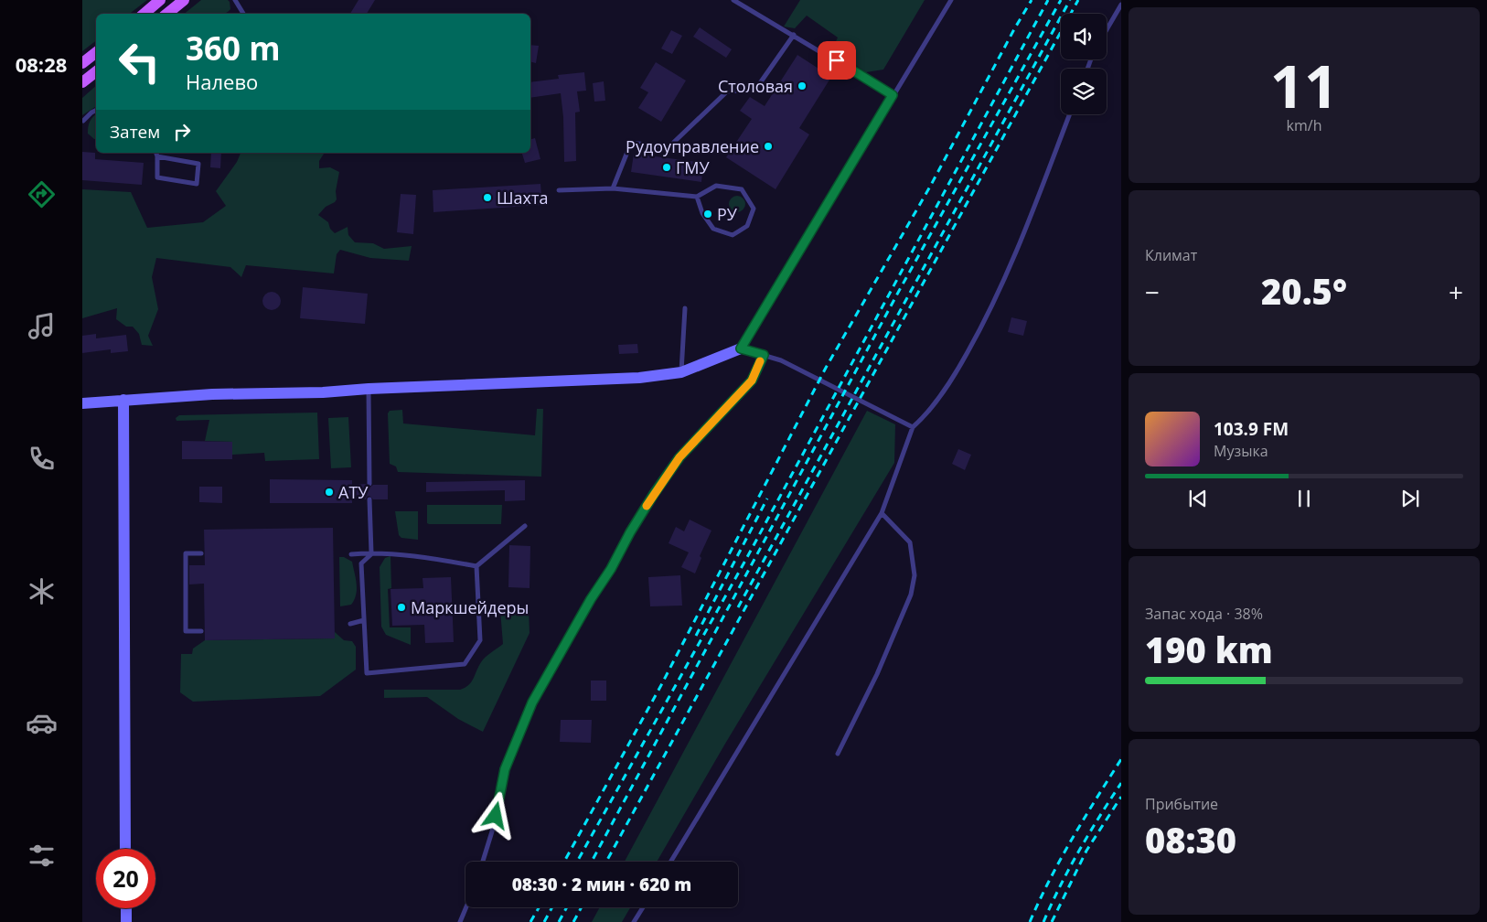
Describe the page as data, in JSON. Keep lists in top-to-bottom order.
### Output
{
  "places": [
    "Столовая",
    "Рудоуправление",
    "ГМУ",
    "Шахта",
    "РУ",
    "АТУ",
    "Маркшейдеры"
  ],
  "page": {
    "tabs": "08:28",
    "tile": [
      ["11", "km/h"],
      "Климат",
      ["Запас хода · 38%", "190 km"],
      ["Прибытие", "08:30"]
    ],
    "turn": ["360 m", "Налево"],
    "then": "Затем",
    "heat": ["−", "20.5°", "+"],
    "song": ["103.9 FM", "Музыка"],
    "limit": "20",
    "trip": "08:30 · 2 мин · 620 m"
  }
}
